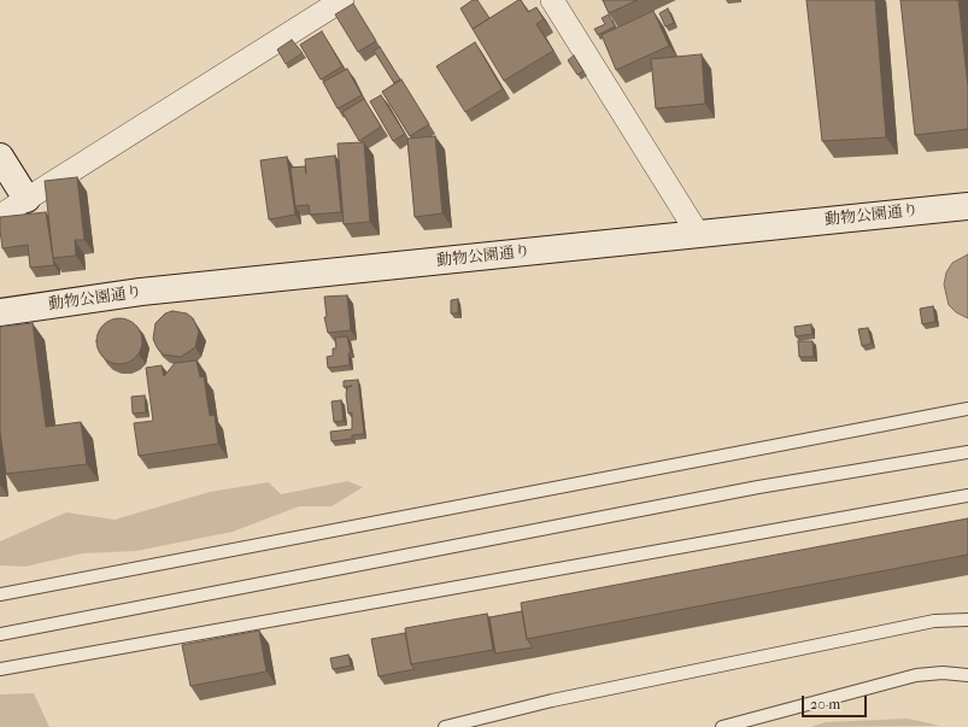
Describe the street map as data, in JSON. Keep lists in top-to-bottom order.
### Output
{
  "streets": {
    "street": ["動物公園通り"]
  },
  "scale_bar": "20 m"
}
